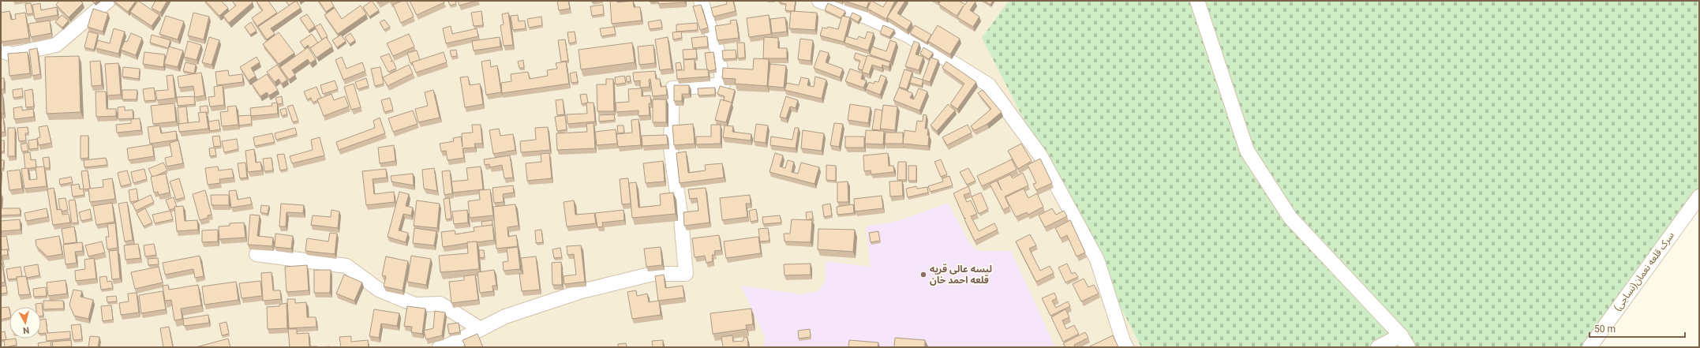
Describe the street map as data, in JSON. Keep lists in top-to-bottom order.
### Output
{
  "streets": {
    "street": ["سرک قلعه نعمان(نساجی)"]
  },
  "places": ["لیسه عالی قریه قلعه احمد خان"],
  "scale_bar": "50 m",
  "north": "bottom"
}
